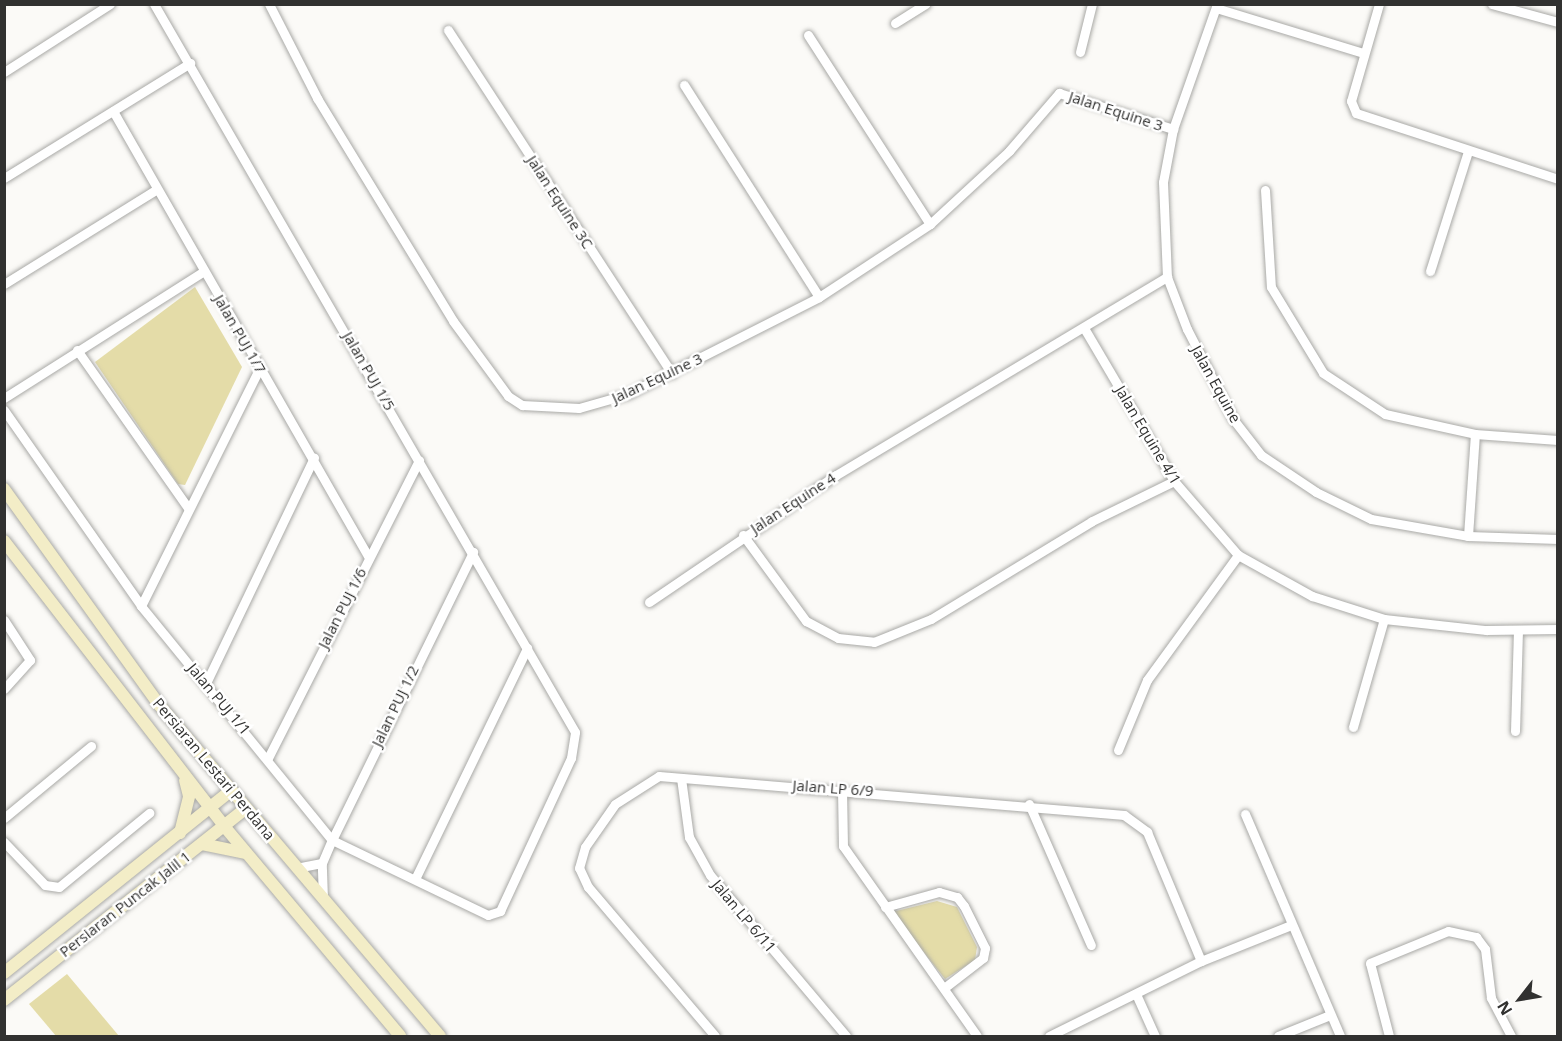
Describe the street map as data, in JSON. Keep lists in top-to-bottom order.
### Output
{
  "streets": {
    "main road": ["Persiaran Lestari Perdana", "Persiaran Puncak Jalil 1"],
    "street": [
      "Jalan Equine 3",
      "Jalan Equine 3C",
      "Jalan PUJ 1/7",
      "Jalan PUJ 1/5",
      "Jalan Equine",
      "Jalan Equine 4/1",
      "Jalan Equine 4",
      "Jalan PUJ 1/6",
      "Jalan PUJ 1/1",
      "Jalan PUJ 1/2",
      "Jalan LP 6/9",
      "Jalan LP 6/11"
    ]
  },
  "crossings": [
    ["Jalan Equine 3", "Jalan Equine 3C"],
    ["Jalan Equine 3", "Jalan Equine"],
    ["Jalan PUJ 1/7", "Jalan PUJ 1/6"],
    ["Jalan PUJ 1/5", "Jalan PUJ 1/6"],
    ["Jalan PUJ 1/5", "Jalan PUJ 1/1"],
    ["Jalan PUJ 1/5", "Jalan PUJ 1/2"],
    ["Jalan Equine", "Jalan Equine 4"],
    ["Jalan Equine 4/1", "Jalan Equine 4"],
    ["Jalan PUJ 1/6", "Jalan PUJ 1/1"],
    ["Jalan PUJ 1/1", "Jalan PUJ 1/2"],
    ["Jalan PUJ 1/2", "Persiaran Lestari Perdana"],
    ["Persiaran Lestari Perdana", "Persiaran Puncak Jalil 1"],
    ["Jalan LP 6/9", "Jalan LP 6/11"]
  ],
  "north": "bottom left"
}
